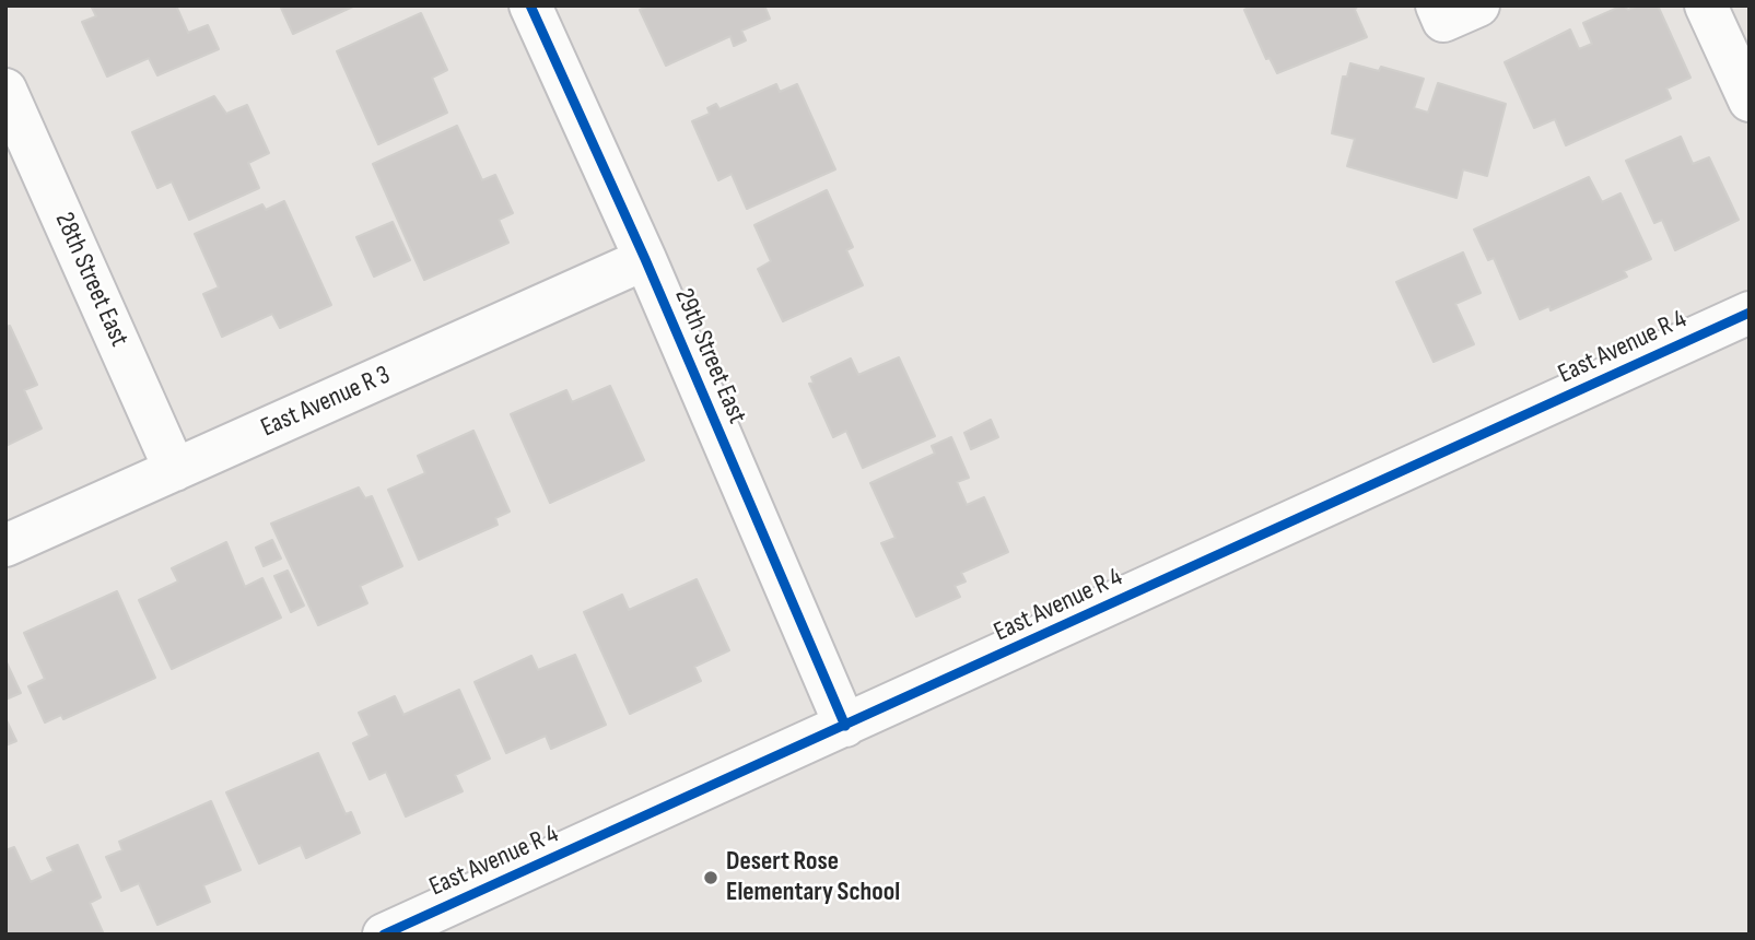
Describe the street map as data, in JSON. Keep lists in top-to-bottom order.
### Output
{
  "streets": {
    "street": [
      "28th Street East",
      "East Avenue R 4",
      "29th Street East",
      "East Avenue R 3"
    ]
  },
  "crossings": [
    ["28th Street East", "East Avenue R 3"],
    ["East Avenue R 4", "29th Street East"],
    ["29th Street East", "East Avenue R 3"]
  ],
  "places": ["Desert Rose Elementary School"]
}
